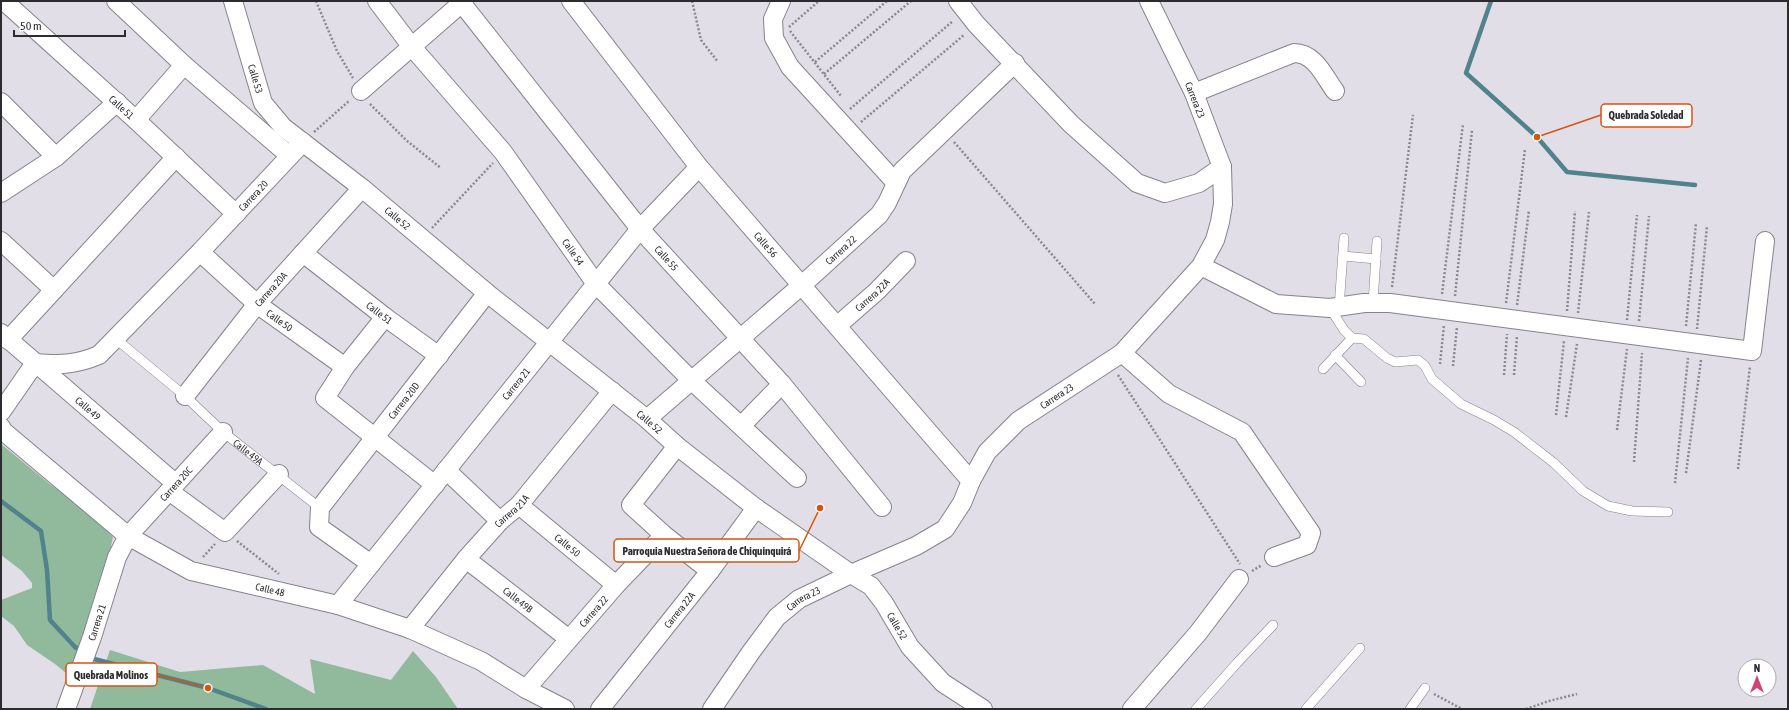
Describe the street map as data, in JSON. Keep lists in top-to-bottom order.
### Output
{
  "streets": {
    "street": [
      "Calle 53",
      "Carrera 23",
      "Calle 51",
      "Carrera 20",
      "Calle 52",
      "Calle 56",
      "Carrera 22",
      "Calle 54",
      "Calle 55",
      "Carrera 20A",
      "Carrera 22A",
      "Calle 50",
      "Carrera 21",
      "Carrera 20D",
      "Calle 49",
      "Carrera 20C",
      "Carrera 21A",
      "Calle 48",
      "Calle 49B"
    ],
    "lane": ["Calle 49A"]
  },
  "crossings": [
    ["Calle 53", "Carrera 20"],
    ["Calle 53", "Calle 52"],
    ["Carrera 23", "Calle 52"],
    ["Carrera 23", "Calle 56"],
    ["Calle 51", "Carrera 20"],
    ["Calle 51", "Carrera 20A"],
    ["Calle 51", "Carrera 20D"],
    ["Carrera 20", "Calle 52"],
    ["Carrera 20", "Calle 50"],
    ["Carrera 20", "Calle 49"],
    ["Carrera 20", "Calle 49A"],
    ["Calle 52", "Carrera 22"],
    ["Calle 52", "Carrera 20A"],
    ["Calle 52", "Carrera 22A"],
    ["Calle 52", "Carrera 21"],
    ["Calle 52", "Carrera 20D"],
    ["Calle 52", "Carrera 21A"],
    ["Calle 56", "Carrera 22"],
    ["Calle 56", "Carrera 22A"],
    ["Calle 56", "Carrera 21"],
    ["Carrera 22", "Calle 54"],
    ["Carrera 22", "Calle 55"],
    ["Carrera 22", "Calle 50"],
    ["Carrera 22", "Calle 48"],
    ["Carrera 22", "Calle 49B"],
    ["Calle 54", "Carrera 21"],
    ["Calle 55", "Carrera 21"],
    ["Carrera 20A", "Calle 50"],
    ["Carrera 20A", "Calle 49A"],
    ["Calle 50", "Carrera 21A"],
    ["Carrera 21", "Carrera 20C"],
    ["Carrera 21", "Calle 48"],
    ["Carrera 20D", "Calle 49A"],
    ["Calle 49", "Carrera 20C"],
    ["Calle 49A", "Carrera 20C"],
    ["Carrera 20C", "Calle 48"],
    ["Carrera 21A", "Calle 48"],
    ["Carrera 21A", "Calle 49B"]
  ],
  "places": ["Quebrada Soledad", "Parroquia Nuestra Señora de Chiquinquirá", "Quebrada Molinos"],
  "scale_bar": "50 m",
  "north": "top"
}
